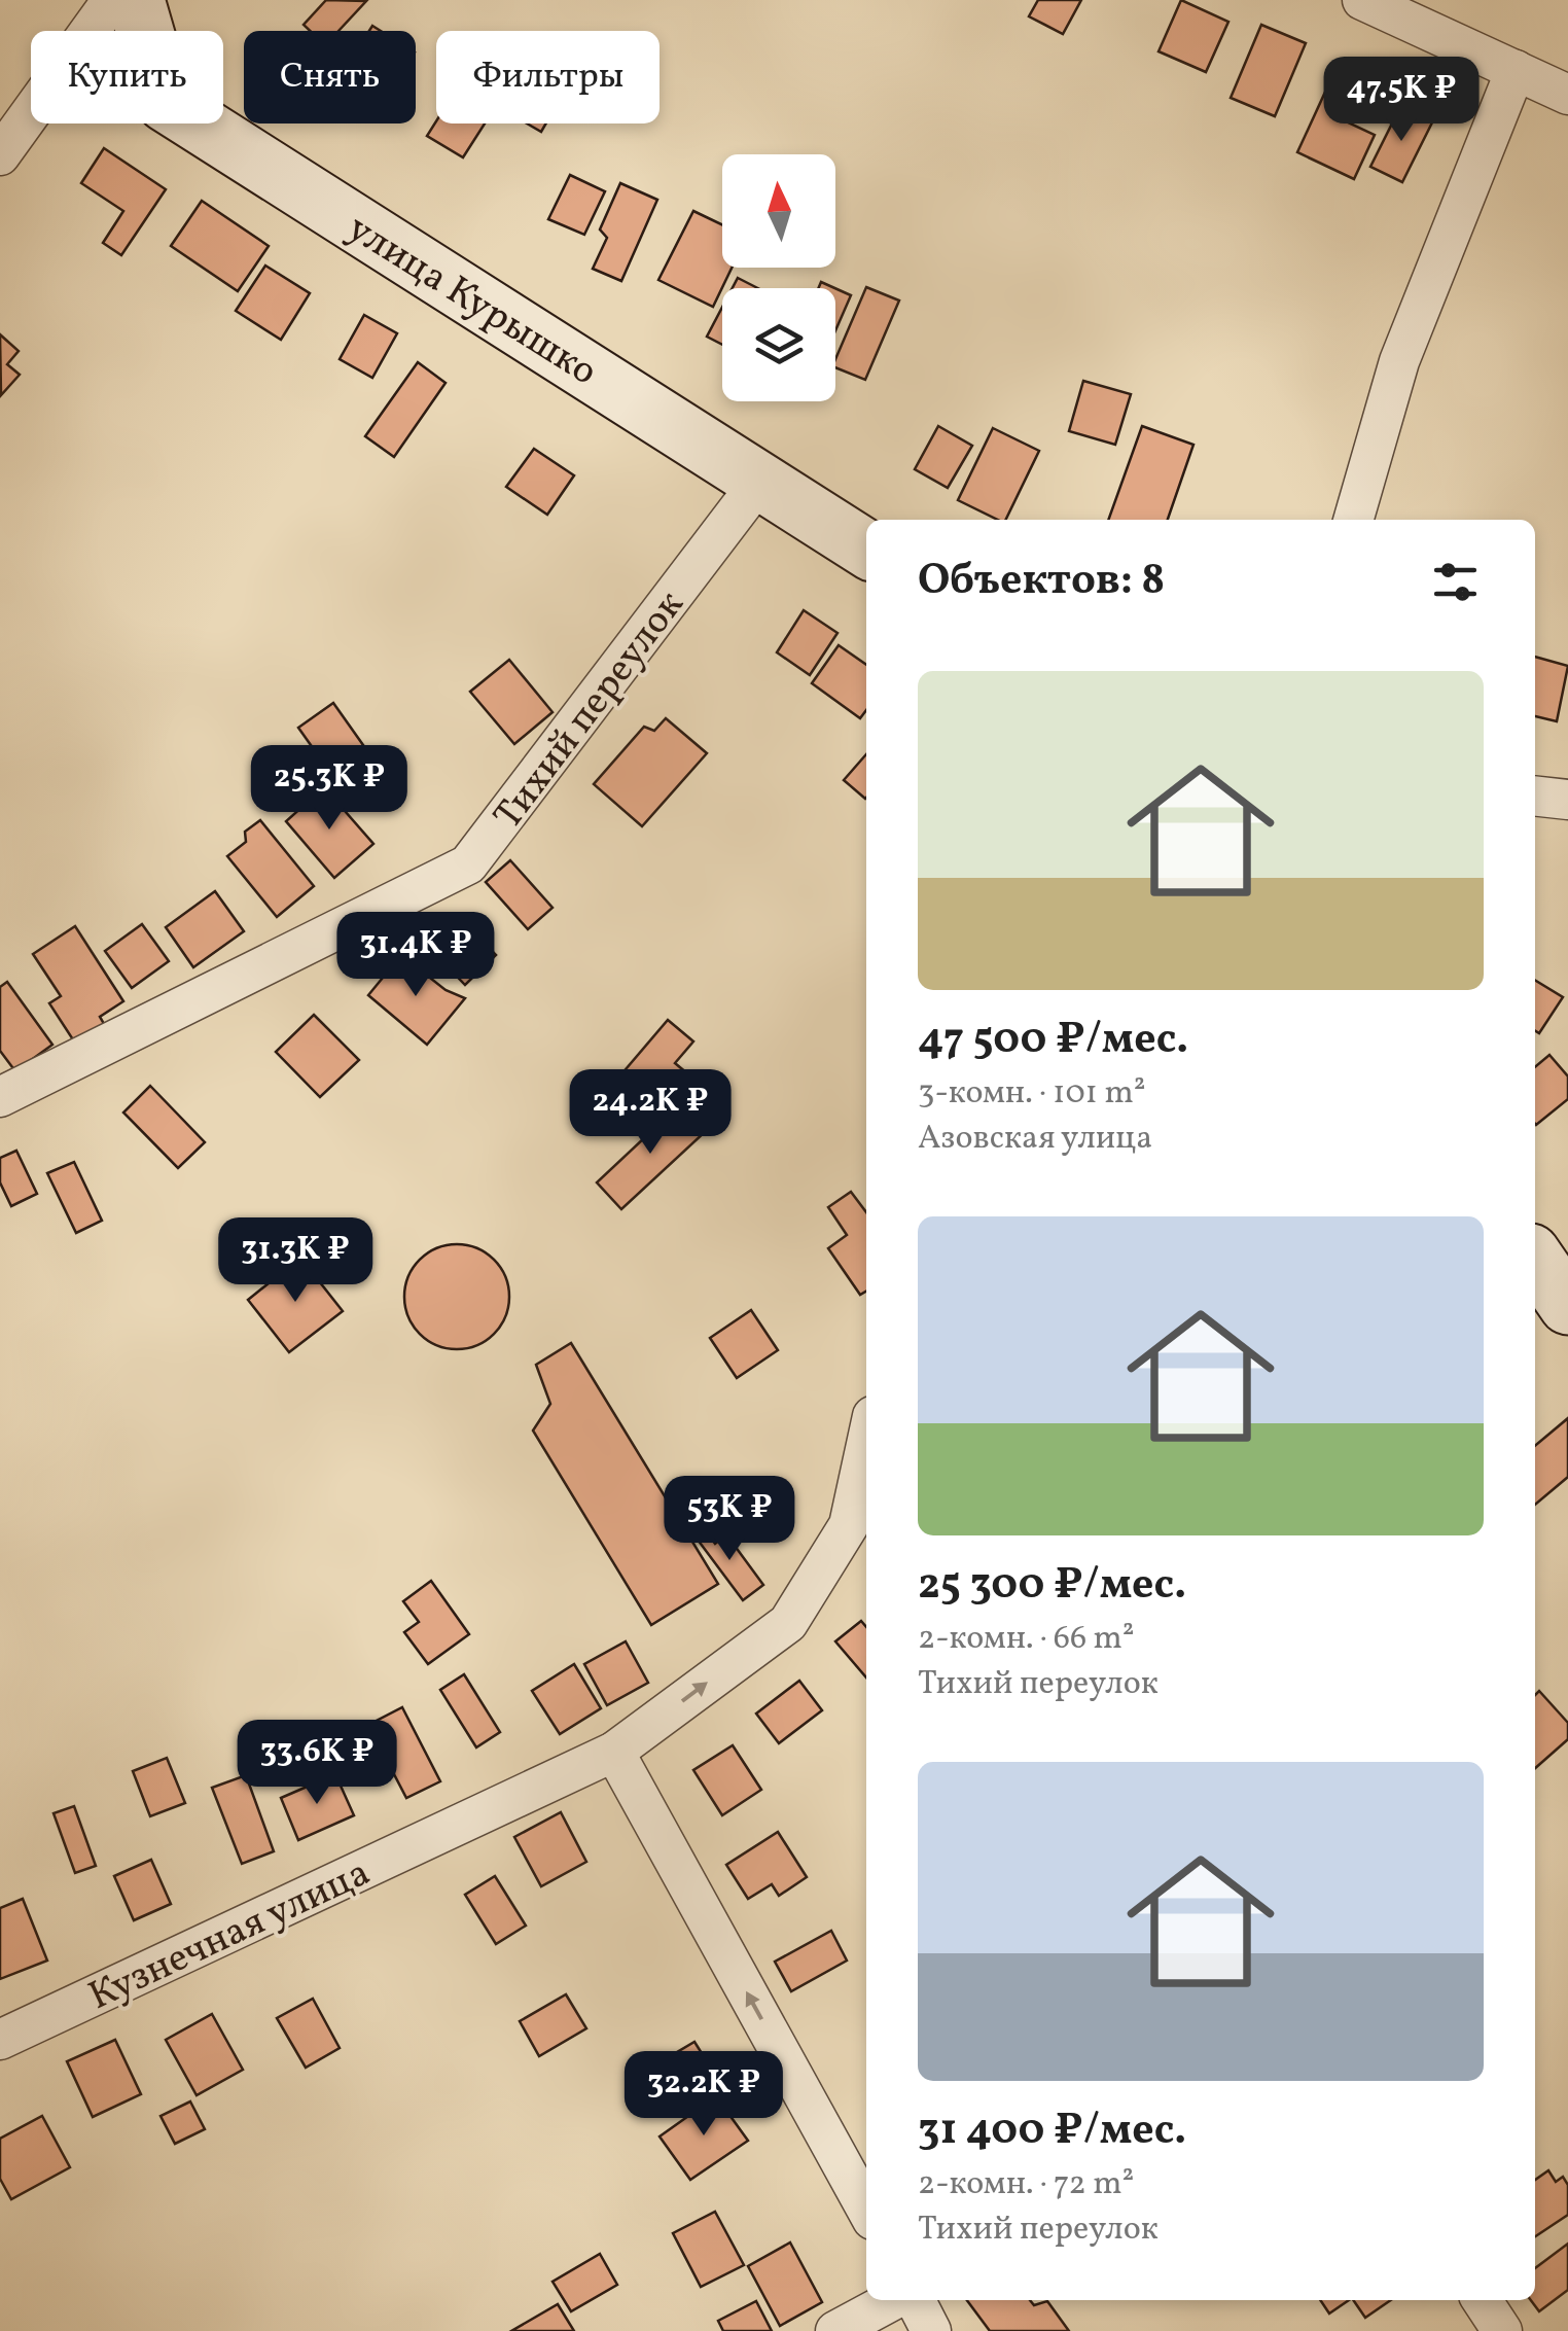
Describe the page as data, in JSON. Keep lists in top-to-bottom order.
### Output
{
  "streets": {
    "street": ["улица Курышко", "Тихий переулок", "Кузнечная улица"]
  },
  "crossings": [
    ["улица Курышко", "Тихий переулок"]
  ],
  "one_way": ["Кузнечная улица"],
  "north": "top",
  "page": {
    "chip": ["Купить", "Снять", "Фильтры"],
    "price": [
      "47.5K ₽",
      "25.3K ₽",
      "31.4K ₽",
      "24.2K ₽",
      "31.3K ₽",
      "53K ₽",
      "33.6K ₽",
      "32.2K ₽"
    ],
    "heading": "Объектов: 8",
    "list": [
      {
        "name": "47 500 ₽/мес.",
        "note": "3-комн. · 101 m² · Азовская улица"
      },
      {
        "name": "25 300 ₽/мес.",
        "note": "2-комн. · 66 m² · Тихий переулок"
      },
      {
        "name": "31 400 ₽/мес.",
        "note": "2-комн. · 72 m² · Тихий переулок"
      }
    ]
  }
}
